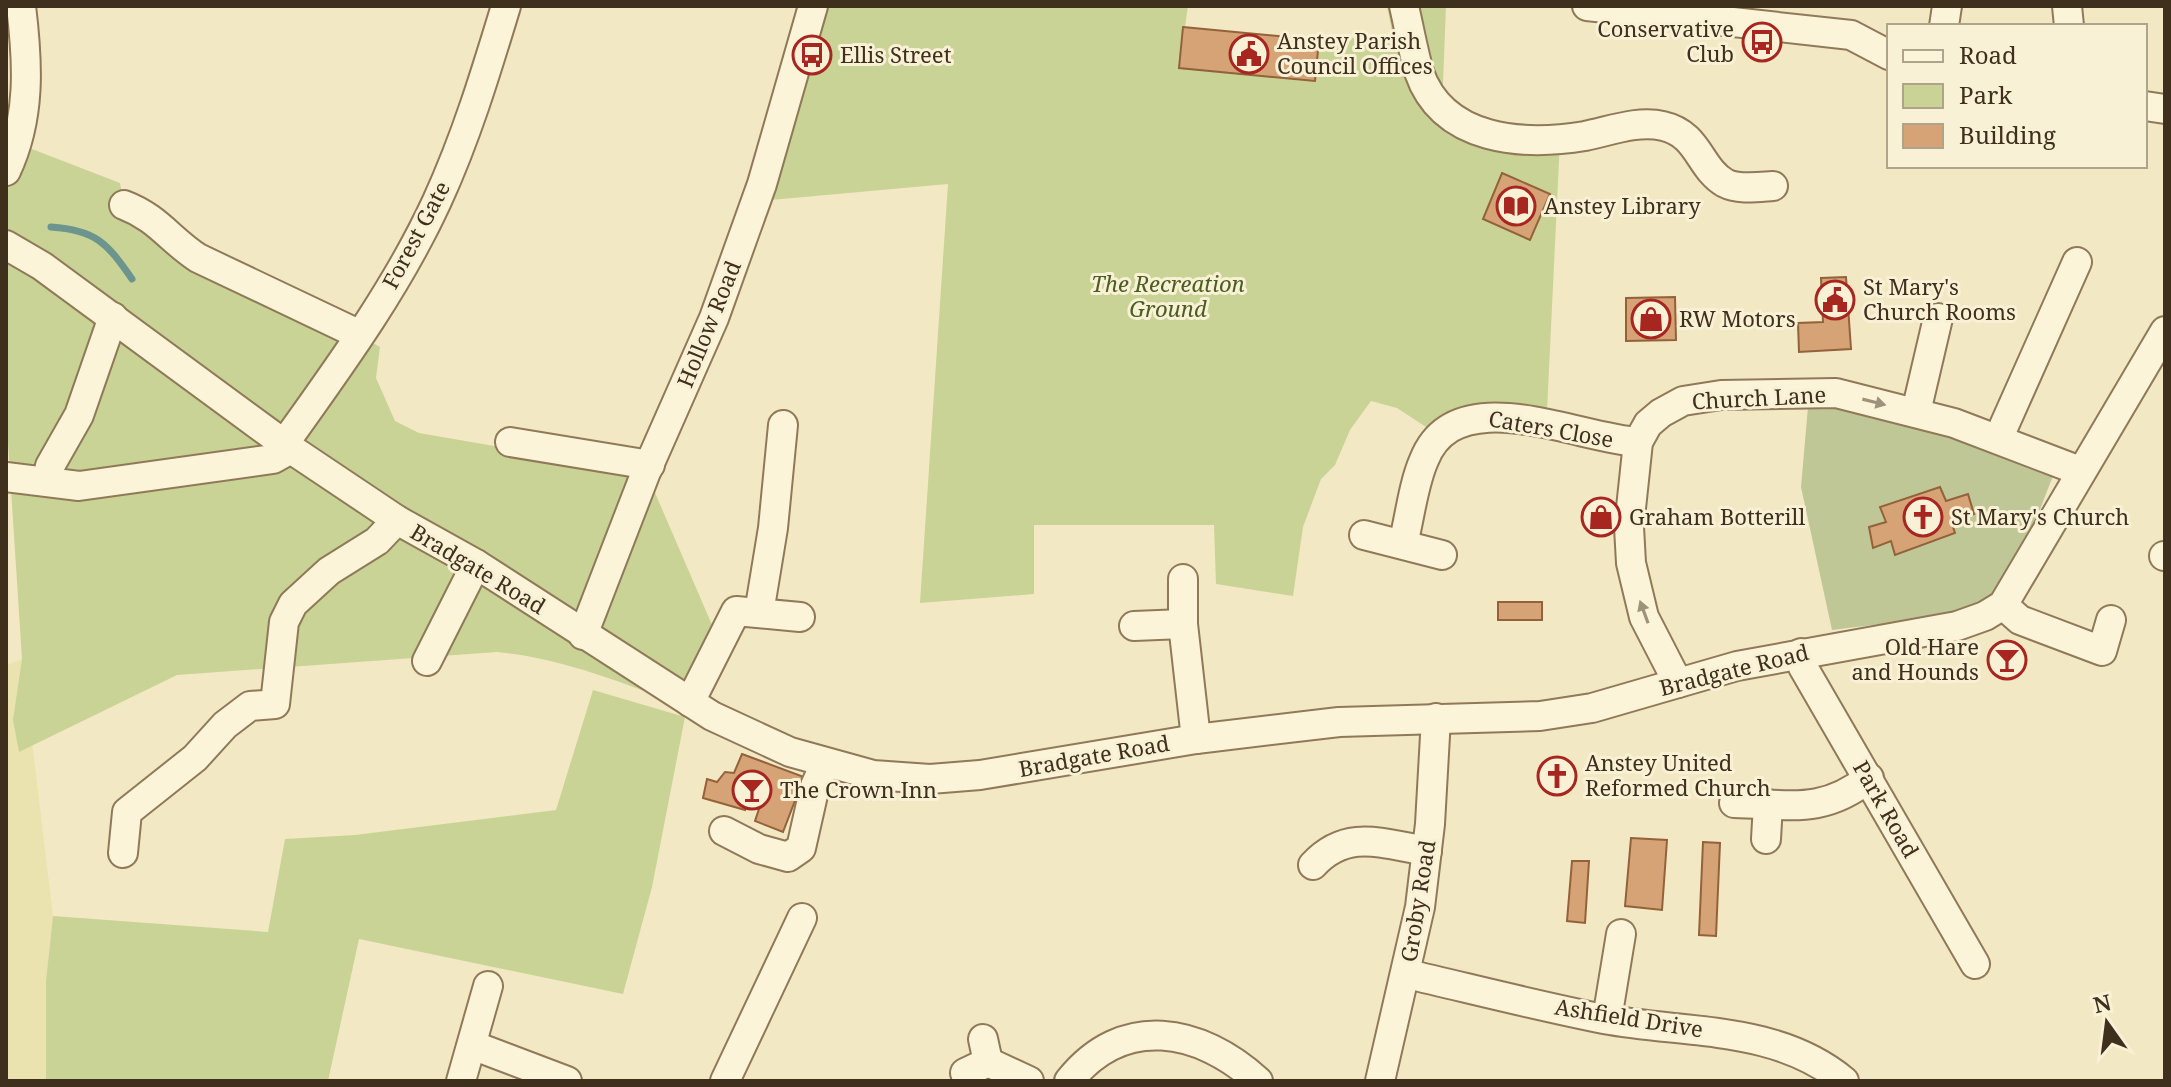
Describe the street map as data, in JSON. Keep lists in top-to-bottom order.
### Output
{
  "streets": {
    "street": [
      "Forest Gate",
      "Hollow Road",
      "Church Lane",
      "Caters Close",
      "Bradgate Road",
      "Park Road",
      "Groby Road",
      "Ashfield Drive"
    ]
  },
  "crossings": [
    ["Forest Gate", "Bradgate Road"],
    ["Hollow Road", "Bradgate Road"],
    ["Church Lane", "Caters Close"],
    ["Bradgate Road", "Park Road"],
    ["Bradgate Road", "Groby Road"],
    ["Groby Road", "Ashfield Drive"]
  ],
  "one_way": ["Church Lane"],
  "parks": ["The Recreation Ground"],
  "places": {
    "bus stop": ["Conservative Club", "Ellis Street"],
    "public building": ["Anstey Parish Council Offices", "St Mary's Church Rooms"],
    "library": ["Anstey Library"],
    "shop": ["RW Motors", "Graham Botterill"],
    "church": ["St Mary's Church", "Anstey United Reformed Church"],
    "bar": ["Old Hare and Hounds", "The Crown Inn"]
  },
  "legend": ["Road", "Park", "Building"],
  "north": "top"
}
